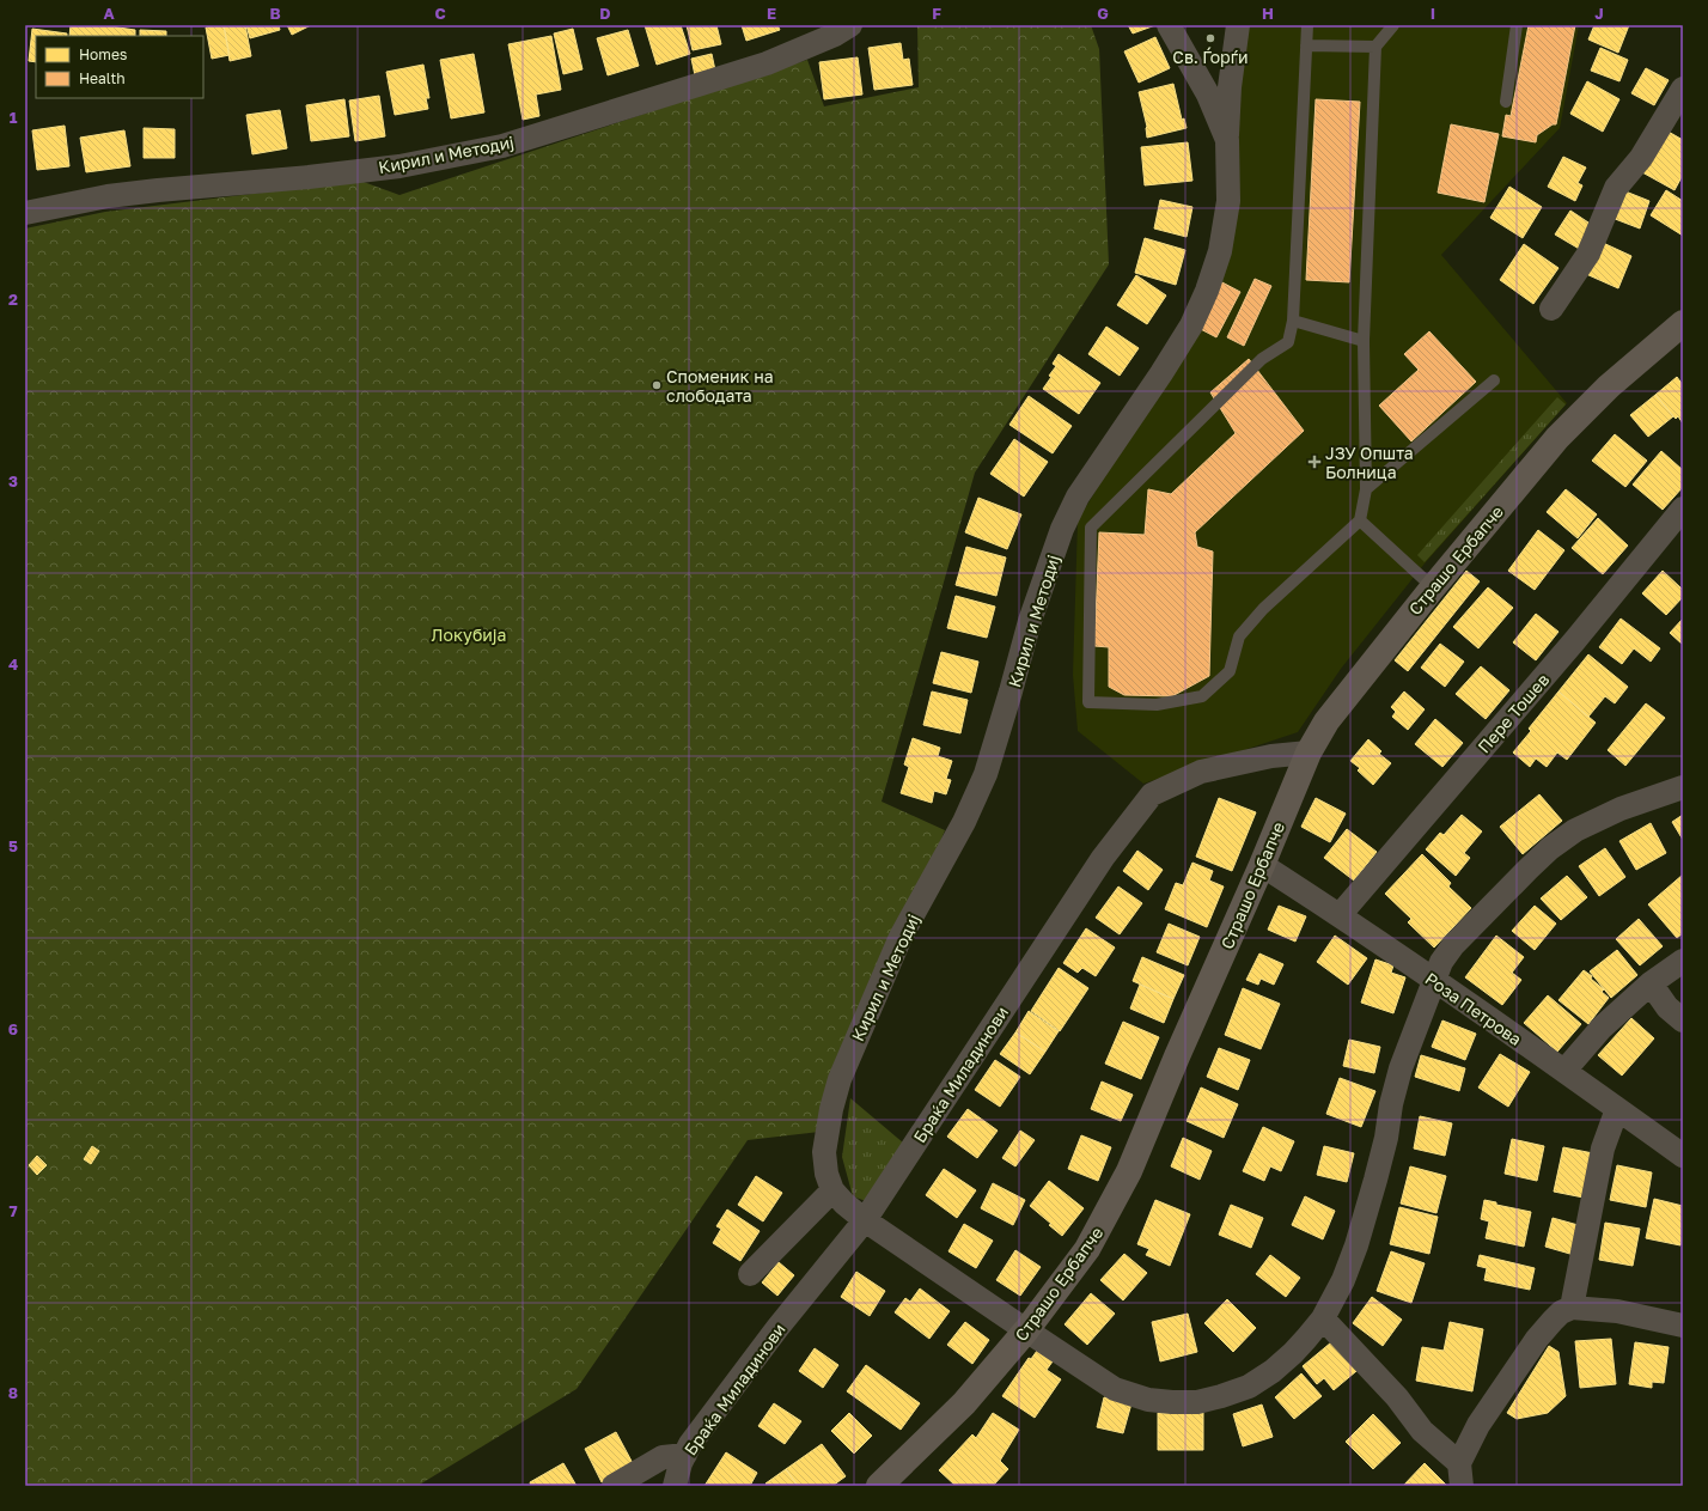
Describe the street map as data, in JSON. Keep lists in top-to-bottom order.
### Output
{
  "streets": {
    "main road": ["Страшо Ербапче"],
    "street": [
      "Кирил и Методиј",
      "Пере Тошев",
      "Роза Петрова",
      "Браќа Миладинови"
    ]
  },
  "crossings": [
    ["Кирил и Методиј", "Страшо Ербапче"],
    ["Кирил и Методиј", "Роза Петрова"],
    ["Кирил и Методиј", "Браќа Миладинови"],
    ["Страшо Ербапче", "Роза Петрова"],
    ["Страшо Ербапче", "Браќа Миладинови"],
    ["Пере Тошев", "Роза Петрова"]
  ],
  "parks": ["Локубија"],
  "places": {
    "other": ["Св. Ѓорѓи", "Споменик на слободата"],
    "health": ["ЈЗУ Општа Болница"]
  },
  "legend": ["Homes", "Health"],
  "grid": {
    "columns": [
      "A",
      "B",
      "C",
      "D",
      "E",
      "F",
      "G",
      "H",
      "I",
      "J"
    ],
    "rows": [
      "1",
      "2",
      "3",
      "4",
      "5",
      "6",
      "7",
      "8"
    ]
  }
}
